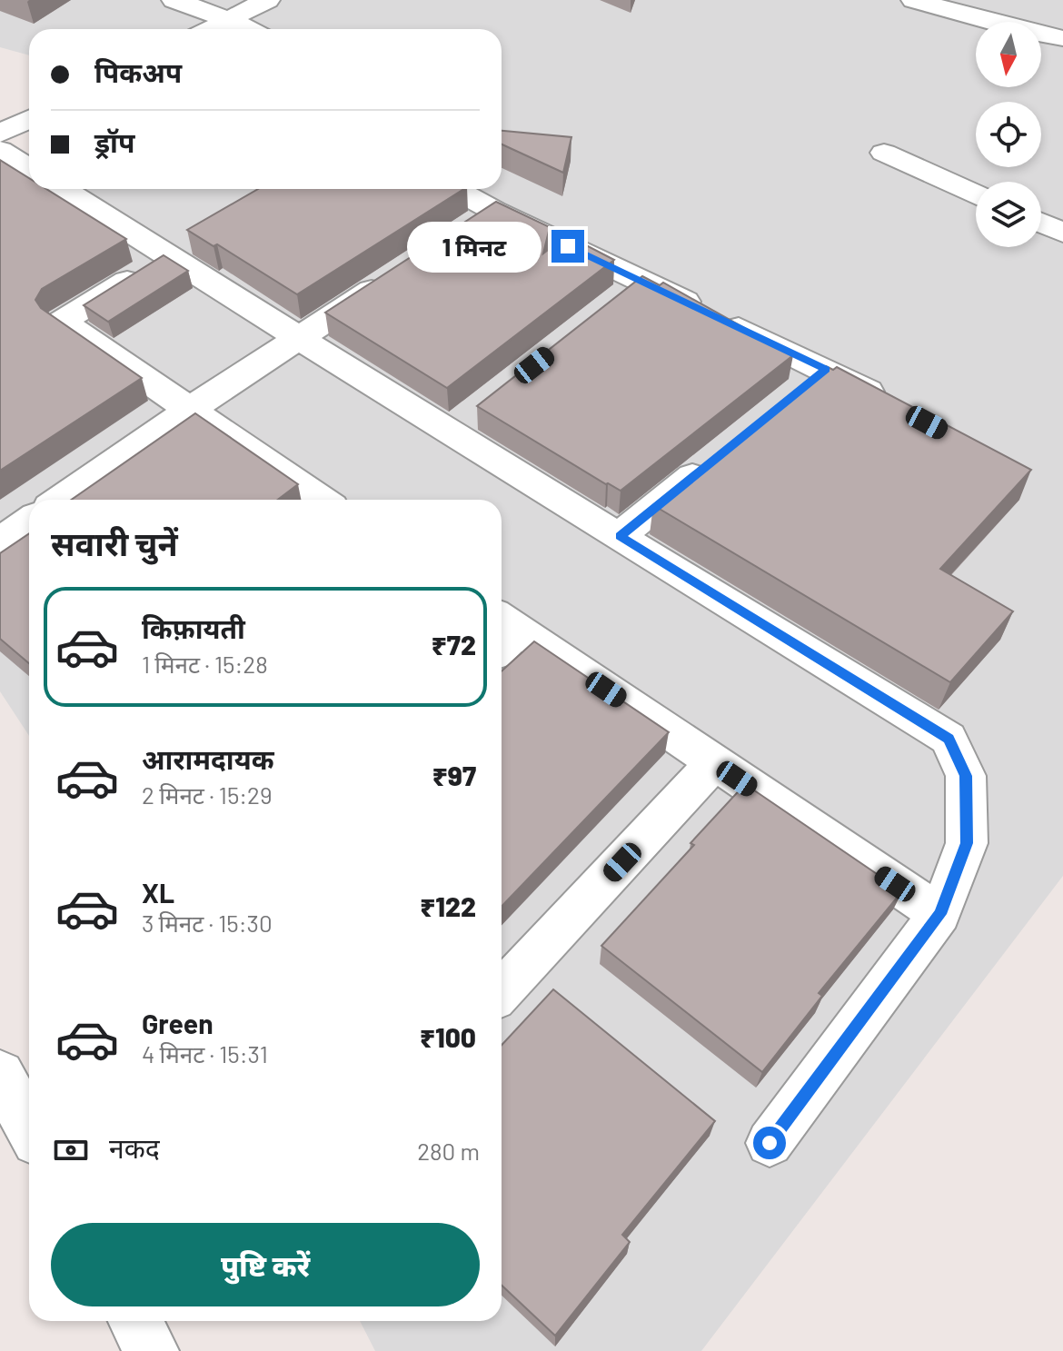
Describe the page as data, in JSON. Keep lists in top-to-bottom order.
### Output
{
  "north": "bottom",
  "page": {
    "banner": ["पिकअप", "ड्रॉप"],
    "bubble": "1 मिनट",
    "heading": "सवारी चुनें",
    "list": [
      {
        "name": "किफ़ायती",
        "note": "1 मिनट · 15:28",
        "value": "₹72"
      },
      {
        "name": "आरामदायक",
        "note": "2 मिनट · 15:29",
        "value": "₹97"
      },
      {
        "name": "XL",
        "note": "3 मिनट · 15:30",
        "value": "₹122"
      },
      {
        "name": "Green",
        "note": "4 मिनट · 15:31",
        "value": "₹100"
      }
    ],
    "pay": ["नकद", "280 m"],
    "buttons": "पुष्टि करें"
  }
}
